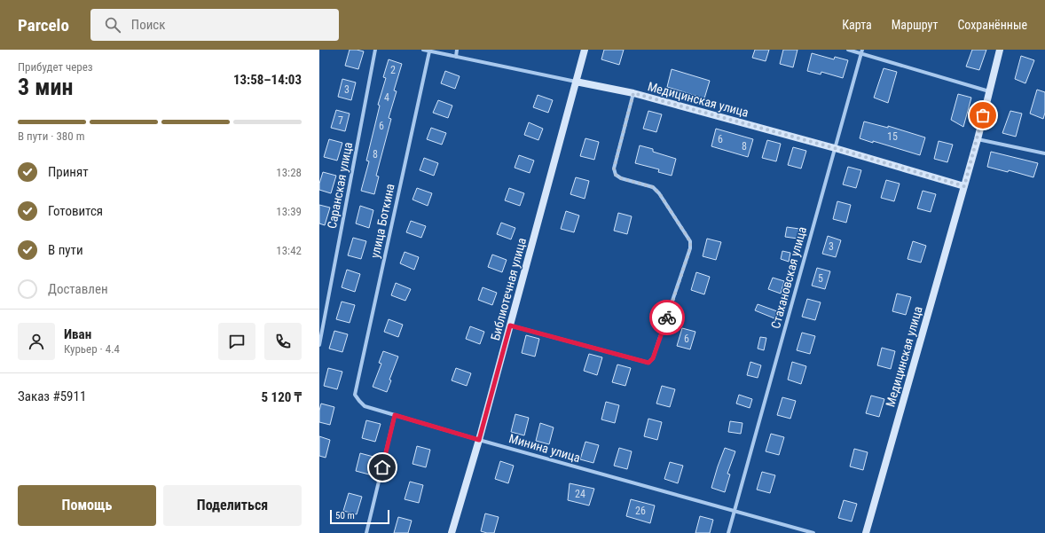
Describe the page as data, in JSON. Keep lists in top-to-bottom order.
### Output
{
  "streets": {
    "street": [
      "Медицинская улица",
      "Саранская улица",
      "улица Боткина",
      "Стахановская улица",
      "Библиотечная улица",
      "Минина улица"
    ]
  },
  "crossings": [
    ["Медицинская улица", "улица Боткина"],
    ["Медицинская улица", "Стахановская улица"],
    ["Медицинская улица", "Библиотечная улица"],
    ["улица Боткина", "Минина улица"],
    ["Стахановская улица", "Минина улица"],
    ["Библиотечная улица", "Минина улица"]
  ],
  "house_numbers": [
    "2",
    "3",
    "4",
    "7",
    "6",
    "15",
    "6",
    "8",
    "8",
    "3",
    "5",
    "6",
    "24",
    "26"
  ],
  "scale_bar": "50 m",
  "page": {
    "header": "Parcelo",
    "search": "Поиск",
    "nav": ["Карта", "Маршрут", "Сохранённые"],
    "heading": ["3 мин", "Прибудет через", "13:58–14:03"],
    "panel": [
      "Иван",
      "Курьер · 4.4",
      "Заказ #5911",
      "5 120 ₸"
    ],
    "bar": "В пути · 380 m",
    "list": [
      ["Принят", "13:28"],
      ["Готовится", "13:39"],
      ["В пути", "13:42"],
      "Доставлен"
    ],
    "buttons": ["Помощь", "Поделиться"],
    "scale": "50 m"
  }
}
